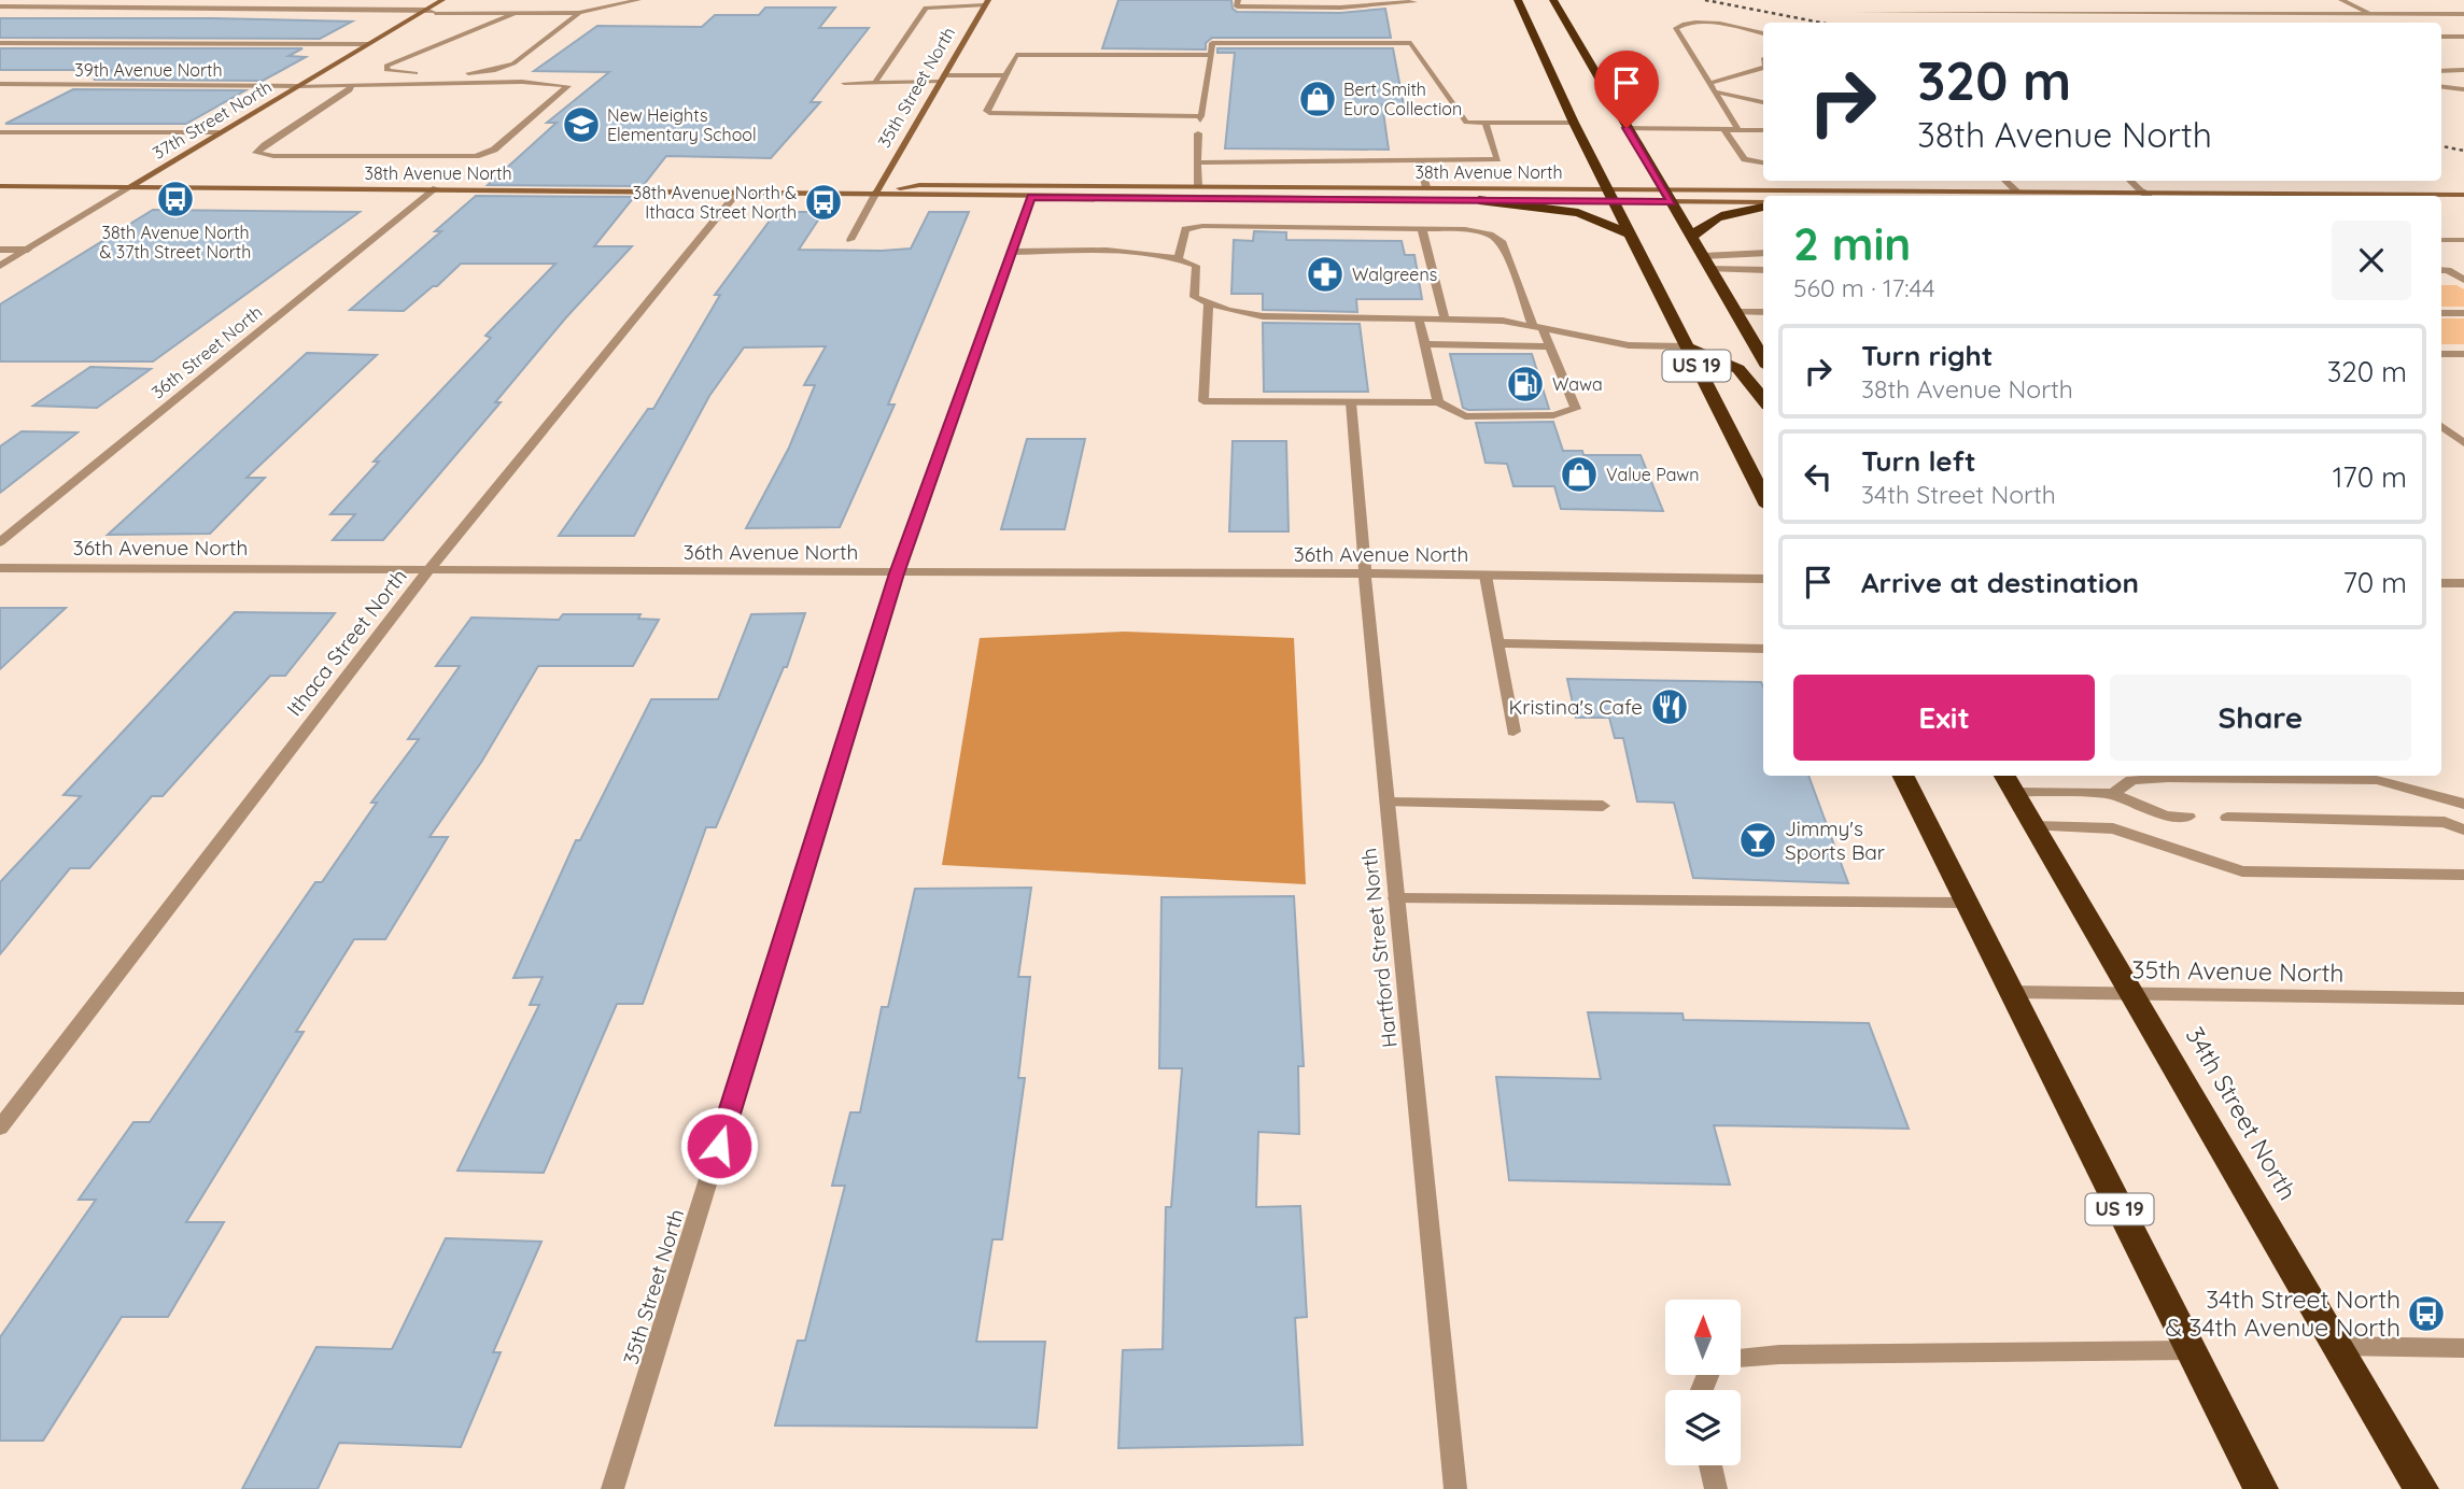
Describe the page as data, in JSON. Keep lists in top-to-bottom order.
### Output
{
  "streets": {
    "highway": ["US 19", "34th Street North"],
    "main road": ["35th Street North", "37th Street North", "38th Avenue North"],
    "street": [
      "39th Avenue North",
      "36th Street North",
      "36th Avenue North",
      "Ithaca Street North",
      "Hartford Street North",
      "35th Avenue North"
    ]
  },
  "crossings": [
    ["39th Avenue North", "37th Street North"],
    ["35th Street North", "38th Avenue North"],
    ["35th Street North", "36th Avenue North"],
    ["37th Street North", "38th Avenue North"],
    ["38th Avenue North", "36th Street North"],
    ["38th Avenue North", "US 19"],
    ["38th Avenue North", "Ithaca Street North"],
    ["US 19", "35th Avenue North"],
    ["36th Avenue North", "Ithaca Street North"],
    ["36th Avenue North", "Hartford Street North"],
    ["35th Avenue North", "34th Street North"]
  ],
  "places": {
    "shop": ["Bert Smith Euro Collection", "Value Pawn"],
    "school or university": ["New Heights Elementary School"],
    "bus stop": ["38th Avenue North & 37th Street North", "38th Avenue North & Ithaca Street North", "34th Street North & 34th Avenue North"],
    "pharmacy": ["Walgreens"],
    "fuel station": ["Wawa"],
    "restaurant": ["Kristina's Cafe"],
    "bar": ["Jimmy's Sports Bar"]
  },
  "north": "top",
  "page": {
    "turn": ["320 m", "38th Avenue North"],
    "heading": ["2 min", "560 m · 17:44"],
    "list": [
      {
        "name": "Turn right",
        "note": "38th Avenue North",
        "value": "320 m"
      },
      {
        "name": "Turn left",
        "note": "34th Street North",
        "value": "170 m"
      },
      {
        "name": "Arrive at destination",
        "value": "70 m"
      }
    ],
    "buttons": ["Exit", "Share"]
  }
}
